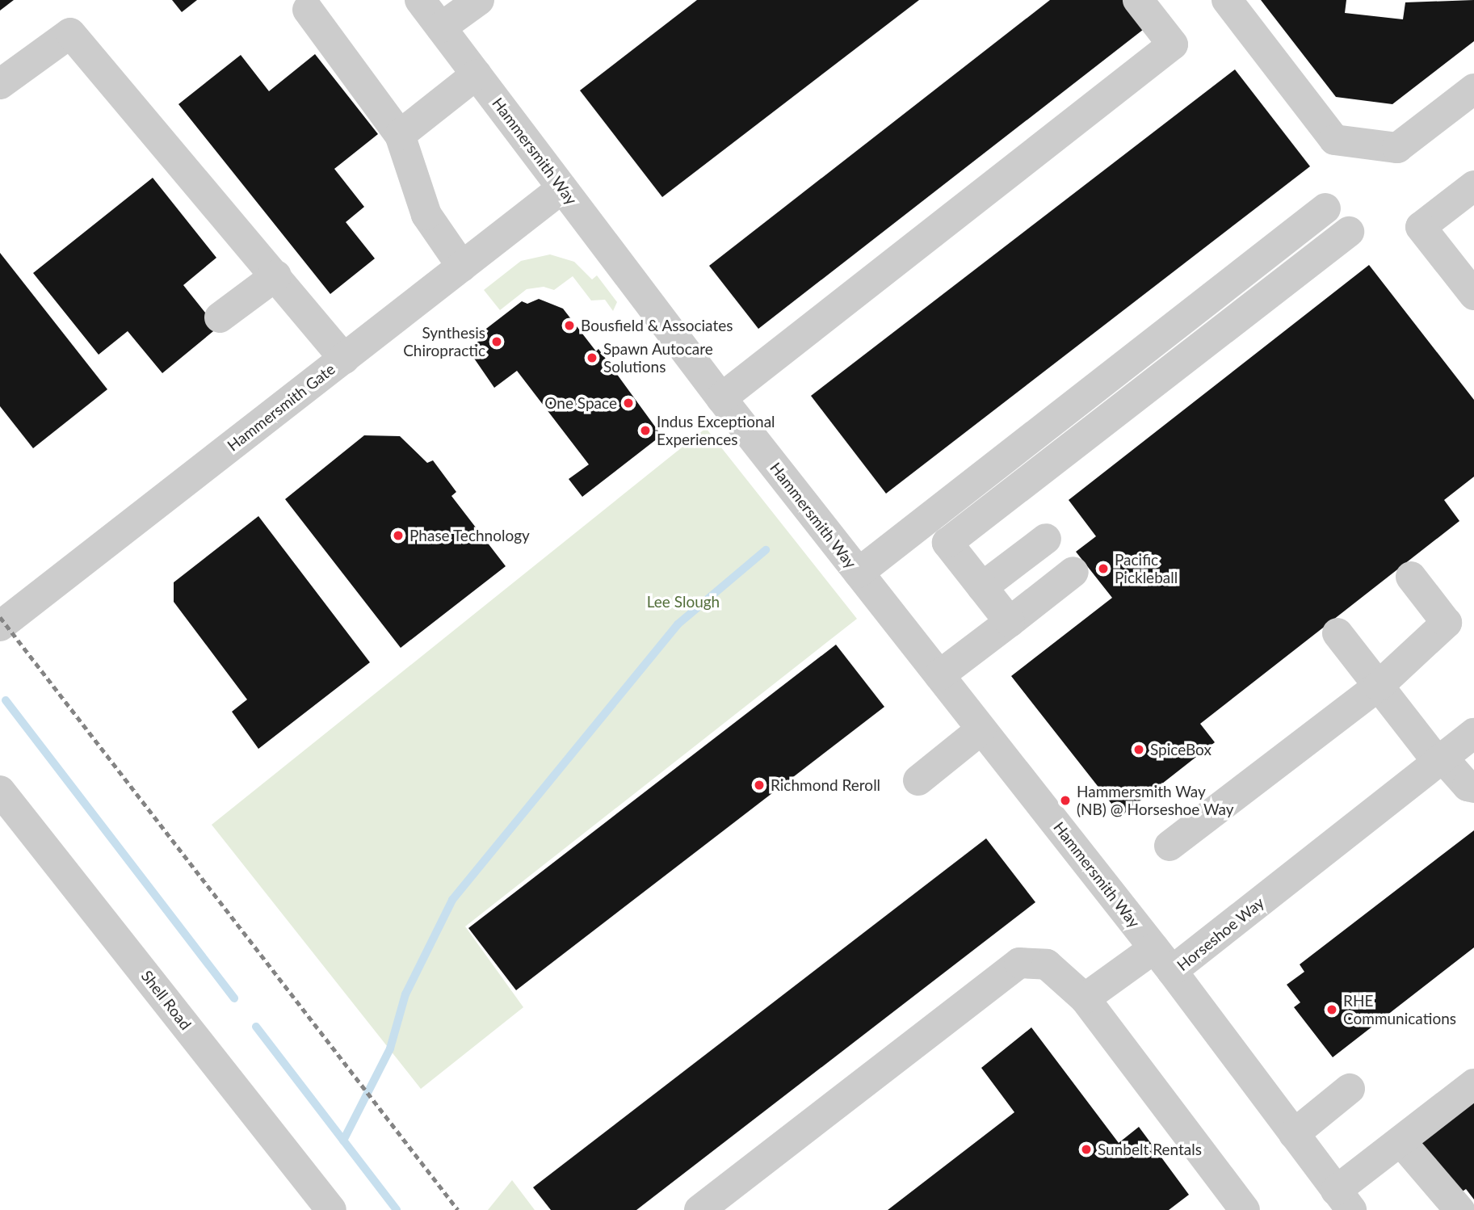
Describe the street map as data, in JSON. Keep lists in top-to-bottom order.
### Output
{
  "streets": {
    "street": [
      "Hammersmith Way",
      "Hammersmith Gate",
      "Horseshoe Way",
      "Shell Road"
    ]
  },
  "crossings": [
    ["Hammersmith Way", "Hammersmith Gate"],
    ["Hammersmith Way", "Horseshoe Way"]
  ],
  "parks": ["Lee Slough"],
  "places": [
    "Bousfield & Associates",
    "Synthesis Chiropractic",
    "Spawn Autocare Solutions",
    "One Space",
    "Indus Exceptional Experiences",
    "Phase Technology",
    "Pacific Pickleball",
    "SpiceBox",
    "Richmond Reroll",
    "Hammersmith Way (NB) @ Horseshoe Way",
    "RHE Communications",
    "Sunbelt Rentals"
  ]
}
